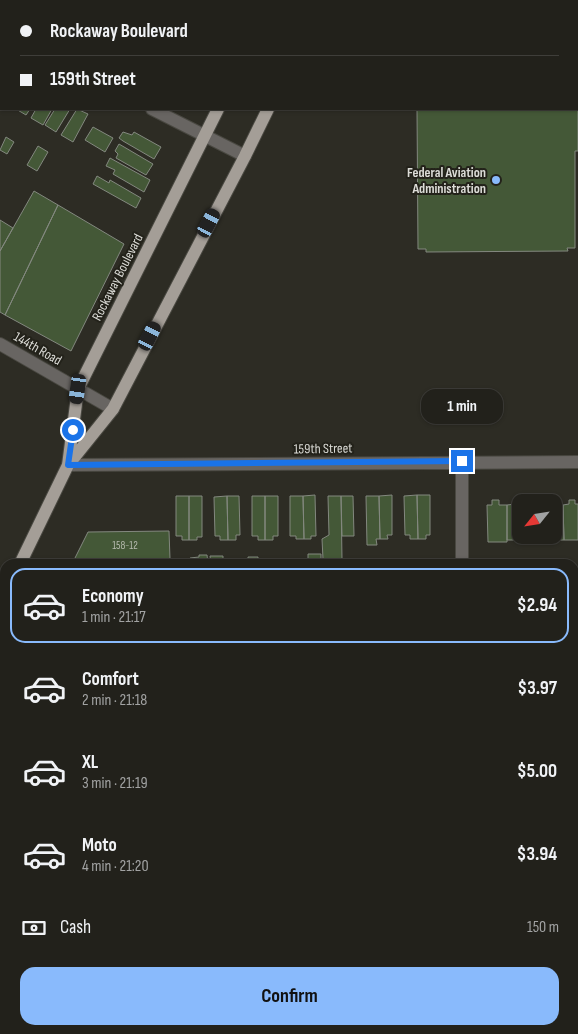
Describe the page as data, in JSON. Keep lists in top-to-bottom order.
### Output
{
  "streets": {
    "main road": ["Rockaway Boulevard"],
    "street": ["144th Road", "159th Street"]
  },
  "crossings": [
    ["Rockaway Boulevard", "144th Road"],
    ["Rockaway Boulevard", "159th Street"]
  ],
  "places": ["Federal Aviation Administration"],
  "house_numbers": ["158-12"],
  "north": "bottom left",
  "page": {
    "banner": ["Rockaway Boulevard", "159th Street"],
    "bubble": "1 min",
    "list": [
      {
        "name": "Economy",
        "note": "1 min · 21:17",
        "value": "$2.94"
      },
      {
        "name": "Comfort",
        "note": "2 min · 21:18",
        "value": "$3.97"
      },
      {
        "name": "XL",
        "note": "3 min · 21:19",
        "value": "$5.00"
      },
      {
        "name": "Moto",
        "note": "4 min · 21:20",
        "value": "$3.94"
      }
    ],
    "pay": ["Cash", "150 m"],
    "buttons": "Confirm"
  }
}
